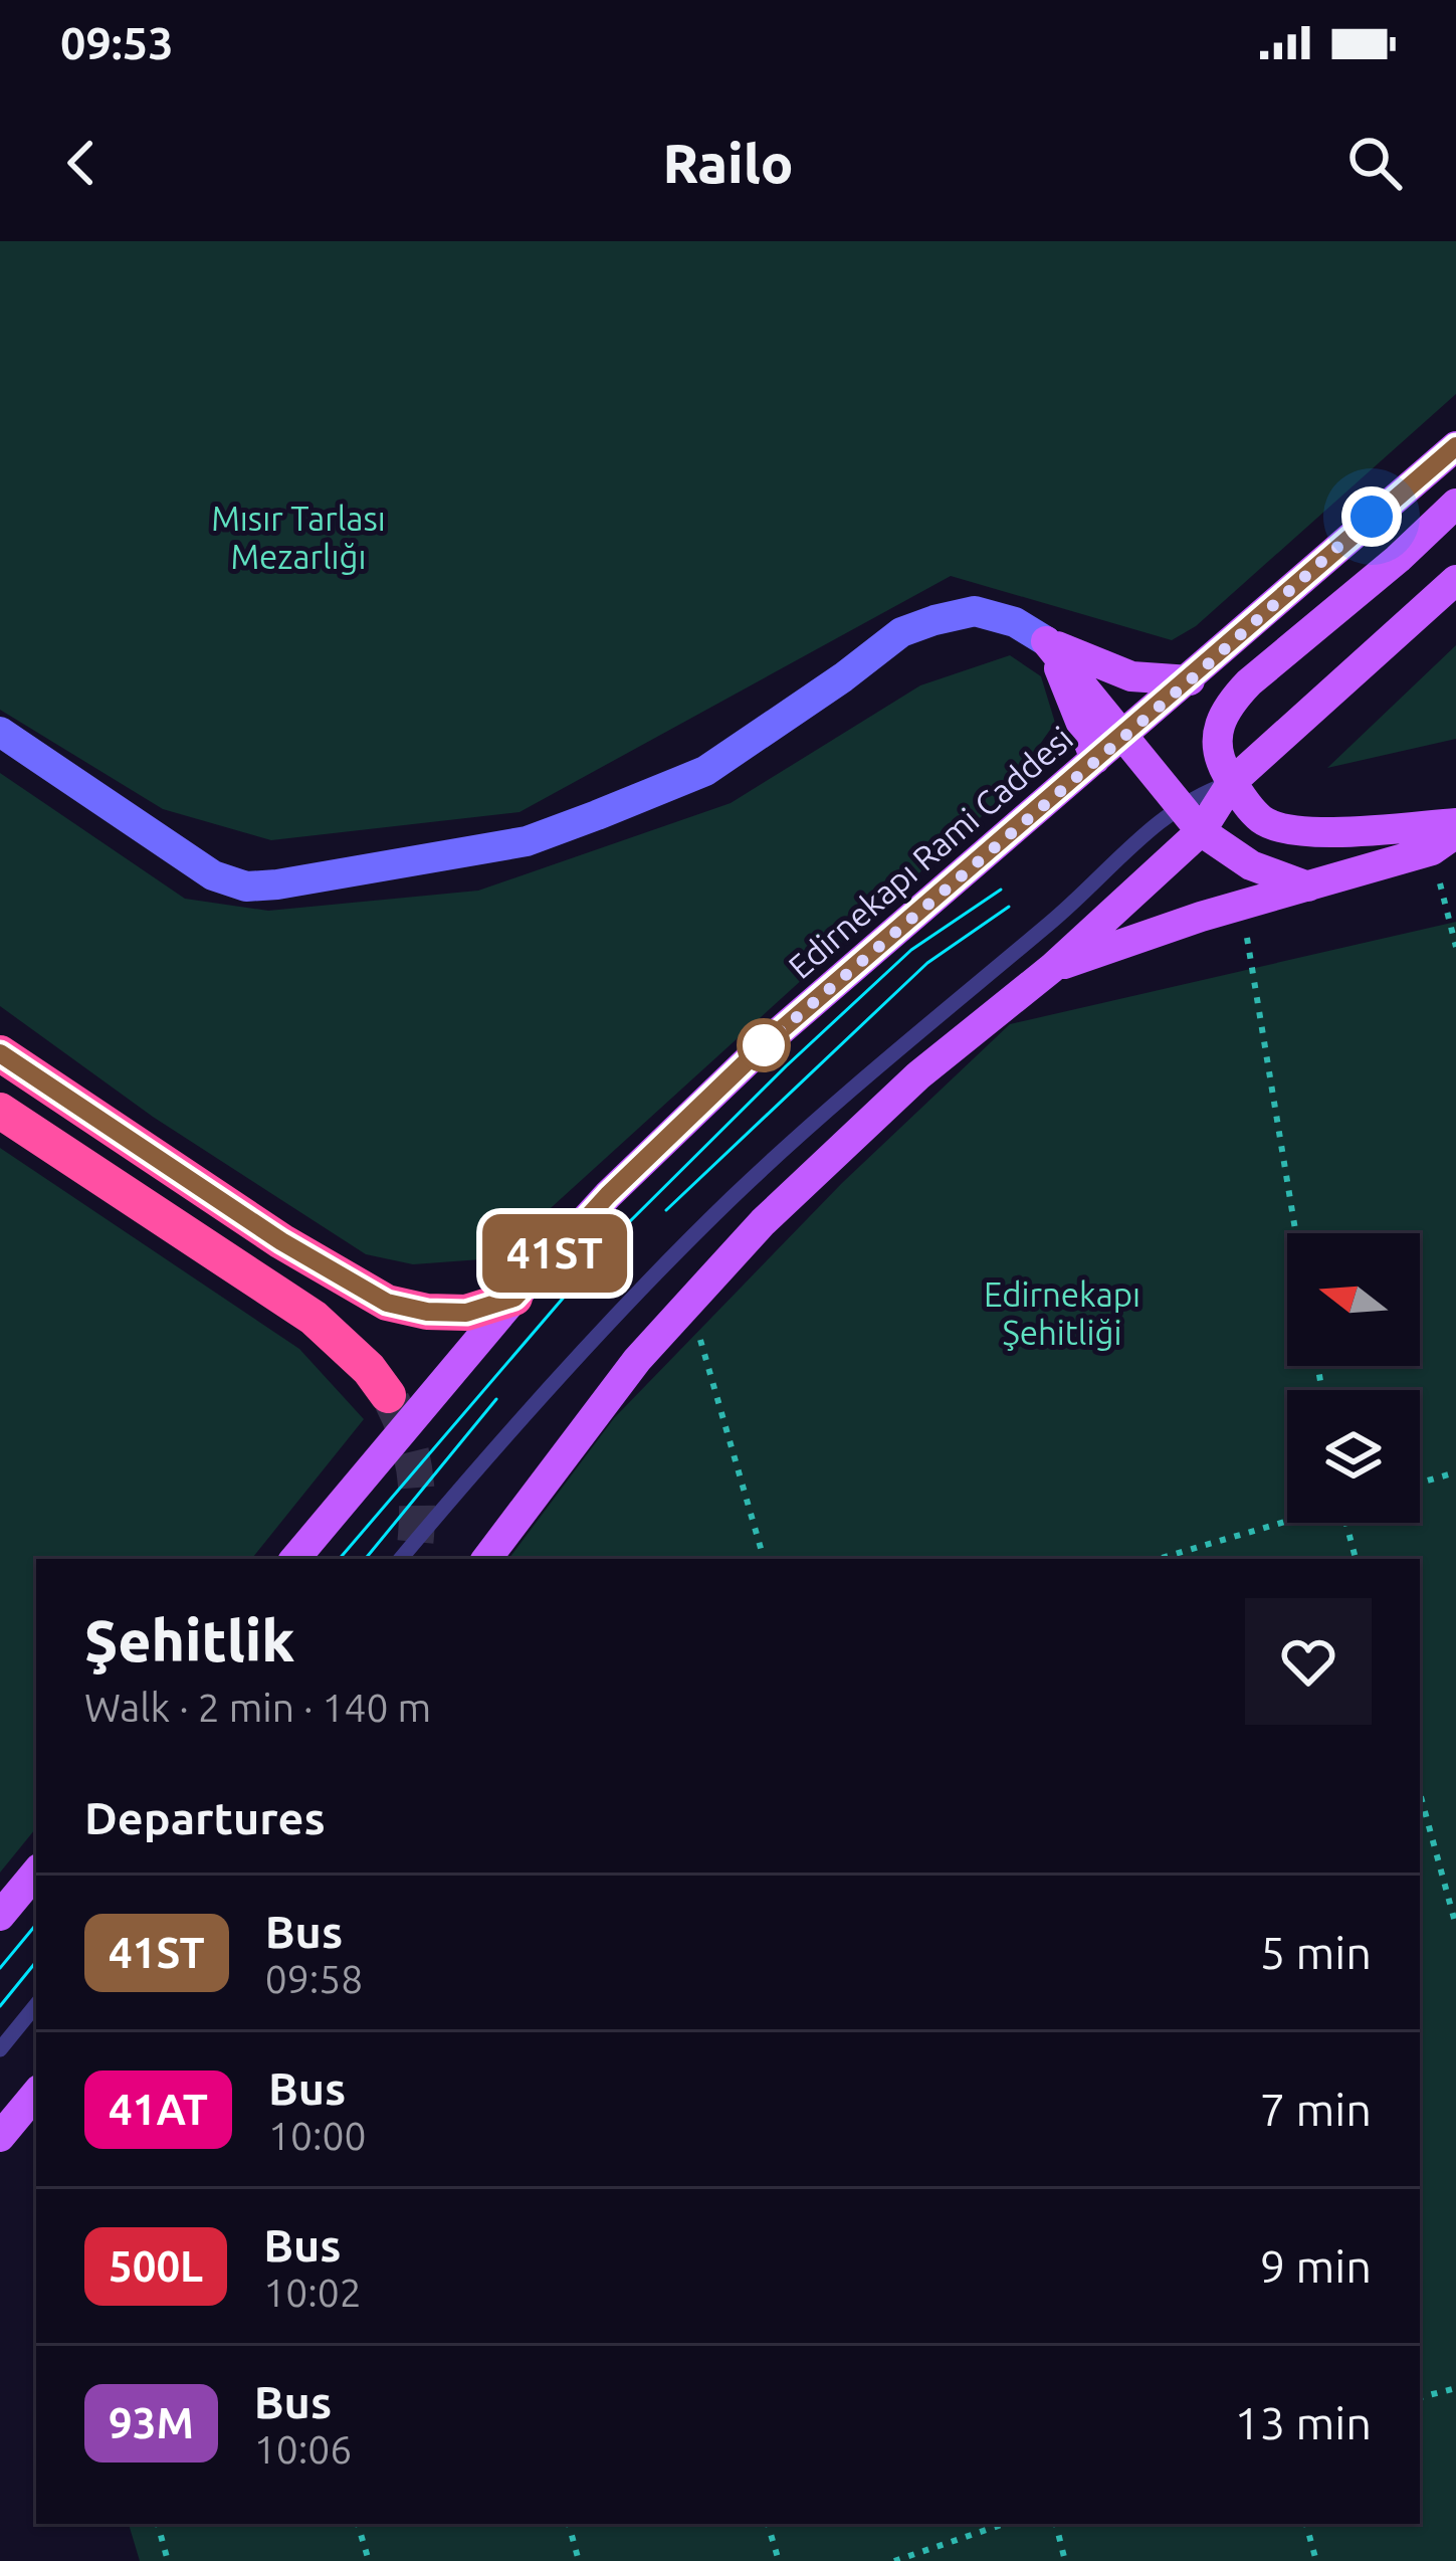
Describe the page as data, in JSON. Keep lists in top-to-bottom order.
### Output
{
  "streets": {
    "main road": ["Edirnekapı Rami Caddesi"]
  },
  "parks": ["Mısır Tarlası Mezarlığı", "Edirnekapı Şehitliği"],
  "lines": ["bus line 41ST"],
  "north": "left",
  "page": {
    "status": "09:53",
    "header": "Railo",
    "on_map": "41ST",
    "heading": [
      ["Şehitlik", "Walk · 2 min · 140 m"],
      "Departures"
    ],
    "list": [
      {
        "mark": "41ST",
        "name": "Bus",
        "note": "09:58",
        "value": "5 min"
      },
      {
        "mark": "41AT",
        "name": "Bus",
        "note": "10:00",
        "value": "7 min"
      },
      {
        "mark": "500L",
        "name": "Bus",
        "note": "10:02",
        "value": "9 min"
      },
      {
        "mark": "93M",
        "name": "Bus",
        "note": "10:06",
        "value": "13 min"
      }
    ]
  }
}
